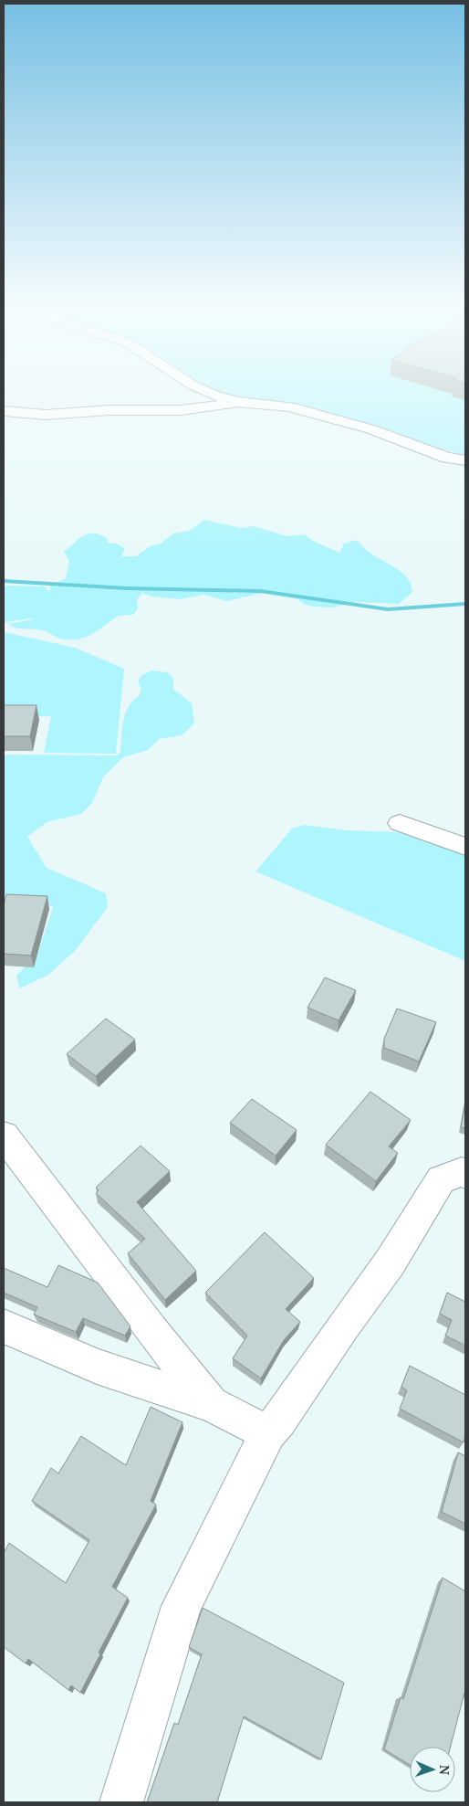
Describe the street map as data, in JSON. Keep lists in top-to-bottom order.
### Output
{
  "north": "right"
}
